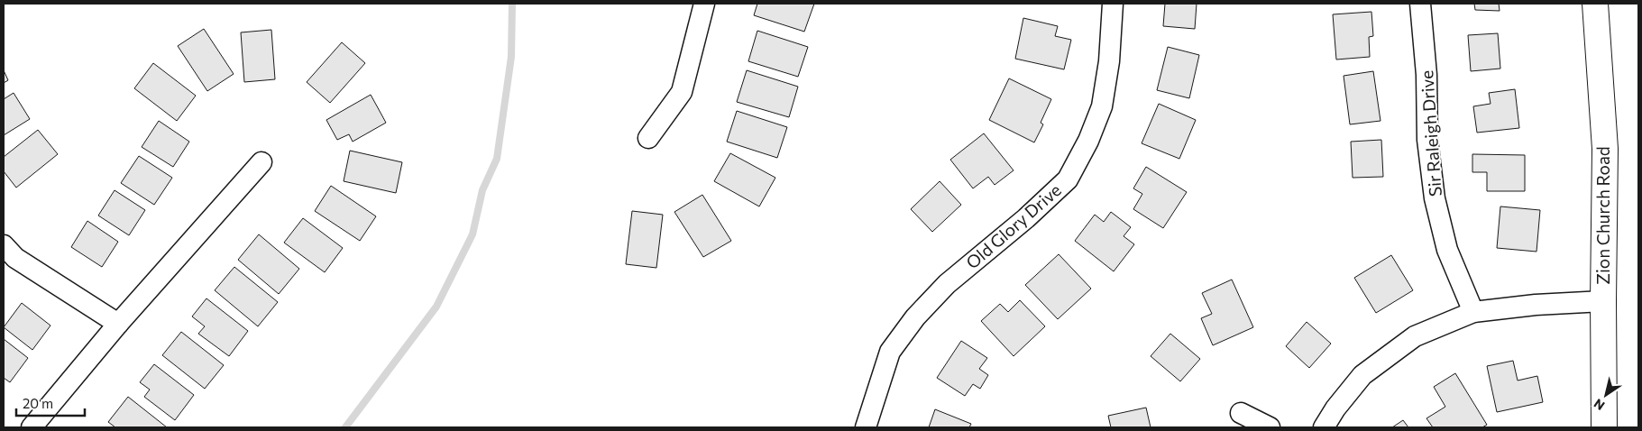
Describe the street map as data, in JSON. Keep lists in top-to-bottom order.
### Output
{
  "streets": {
    "street": ["Sir Raleigh Drive", "Zion Church Road", "Old Glory Drive"]
  },
  "scale_bar": "20 m",
  "north": "bottom left"
}
